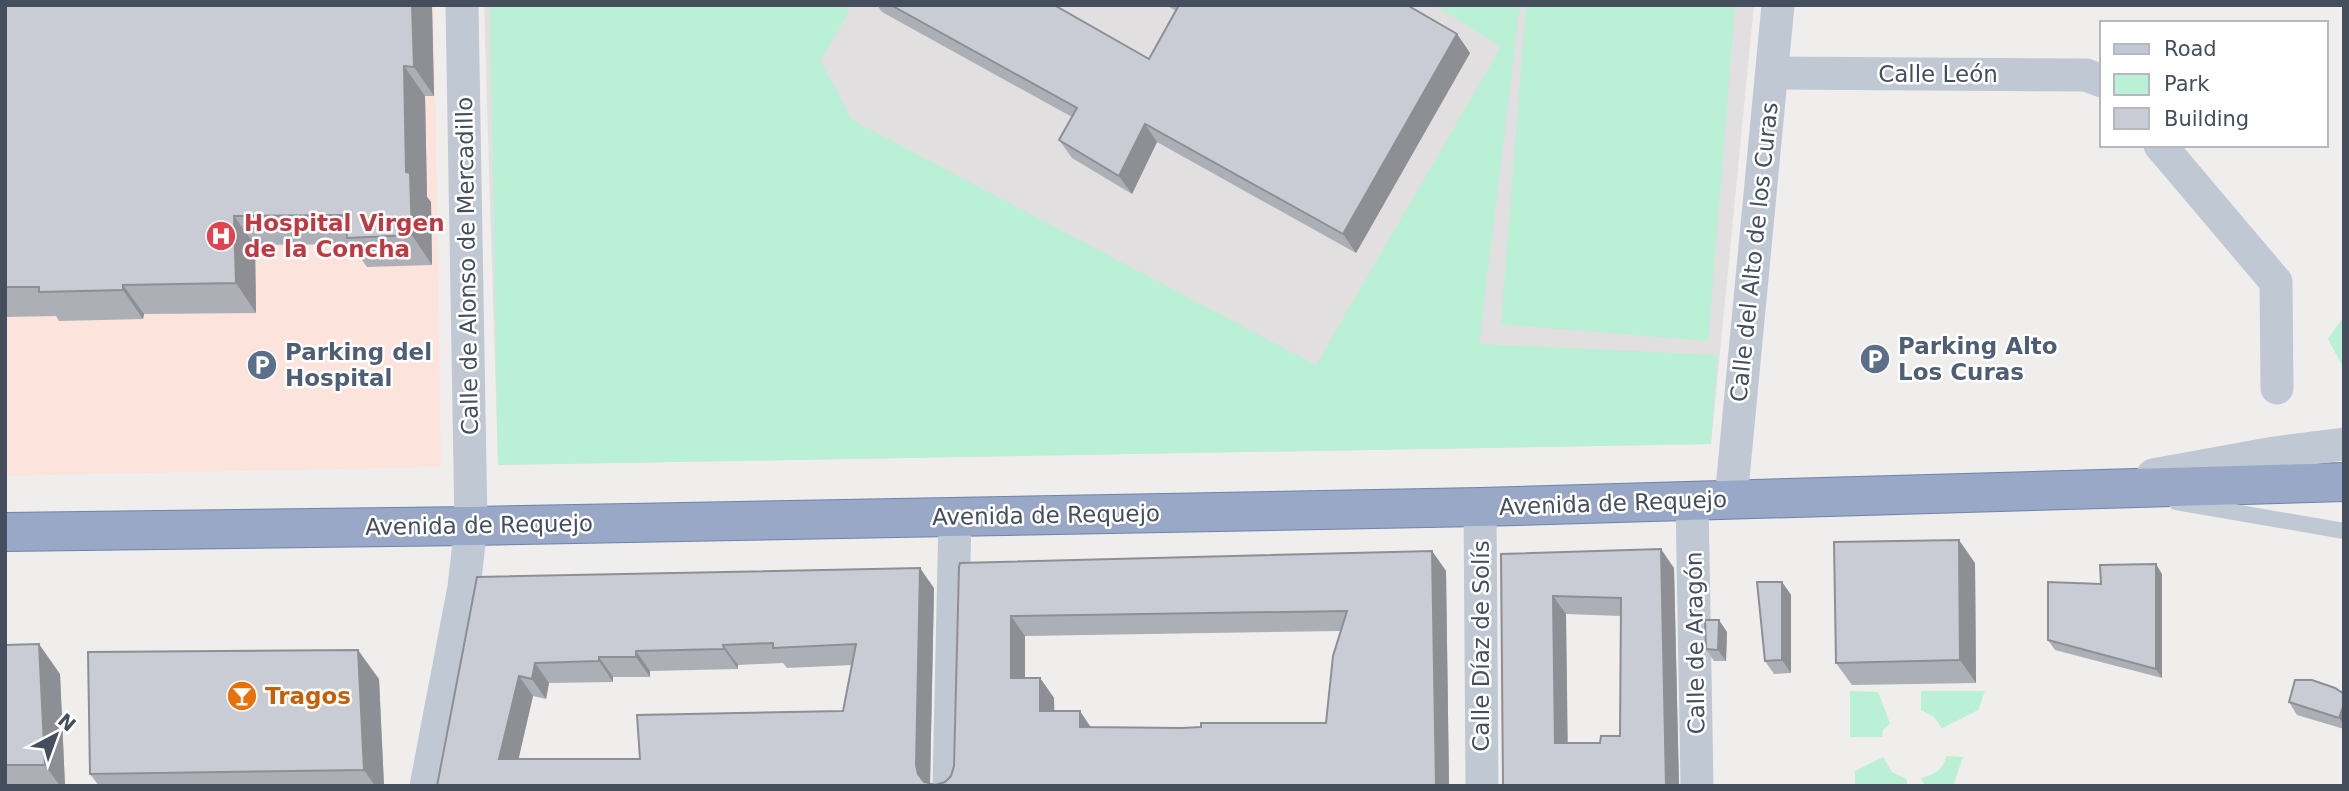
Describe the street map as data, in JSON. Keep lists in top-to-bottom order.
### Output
{
  "streets": {
    "highway": ["Avenida de Requejo"],
    "street": [
      "Calle León",
      "Calle del Alto de los Curas",
      "Calle de Alonso de Mercadillo",
      "Calle de Aragón",
      "Calle Díaz de Solís"
    ]
  },
  "crossings": [
    ["Calle León", "Calle del Alto de los Curas"],
    ["Calle del Alto de los Curas", "Avenida de Requejo"],
    ["Calle de Alonso de Mercadillo", "Avenida de Requejo"],
    ["Avenida de Requejo", "Calle de Aragón"],
    ["Avenida de Requejo", "Calle Díaz de Solís"]
  ],
  "places": {
    "hospital": ["Hospital Virgen de la Concha"],
    "parking": ["Parking Alto Los Curas", "Parking del Hospital"],
    "bar": ["Tragos"]
  },
  "legend": ["Road", "Park", "Building"],
  "north": "top right"
}
